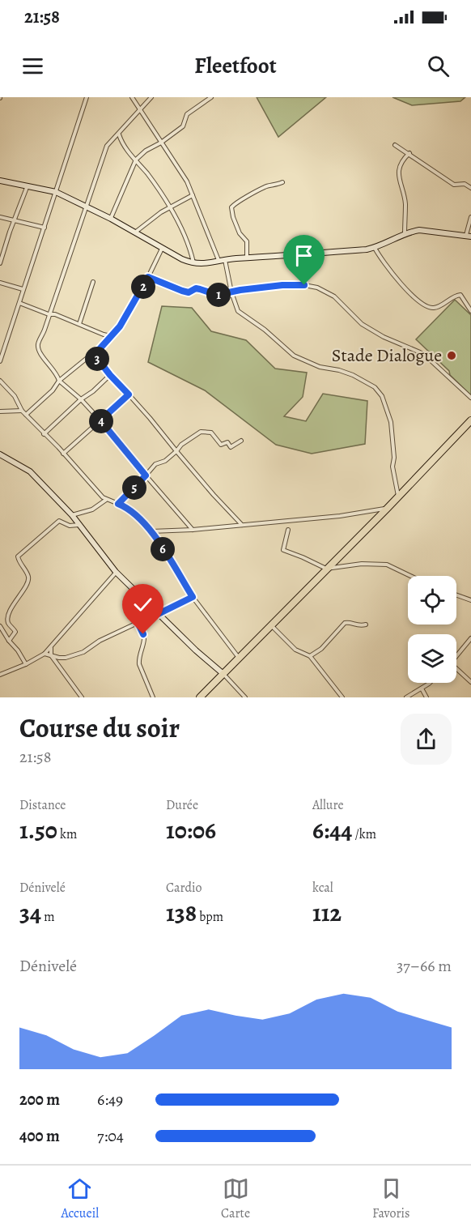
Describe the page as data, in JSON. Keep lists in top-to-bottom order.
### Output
{
  "places": ["Stade Dialogue"],
  "page": {
    "status": "21:58",
    "header": "Fleetfoot",
    "pins": [
      "2",
      "1",
      "3",
      "4",
      "5",
      "6"
    ],
    "heading": ["Course du soir", "21:58"],
    "stats": [
      ["Distance", "1.50 km"],
      ["Durée", "10:06"],
      ["Allure", "6:44 /km"],
      ["Dénivelé", "34 m"],
      ["Cardio", "138 bpm"],
      ["kcal", "112"]
    ],
    "chart": ["Dénivelé", "37–66 m"],
    "list": [
      {
        "name": "200 m",
        "note": "6:49"
      },
      {
        "name": "400 m",
        "note": "7:04"
      }
    ],
    "tabs": ["Accueil", "Carte", "Favoris"]
  }
}
